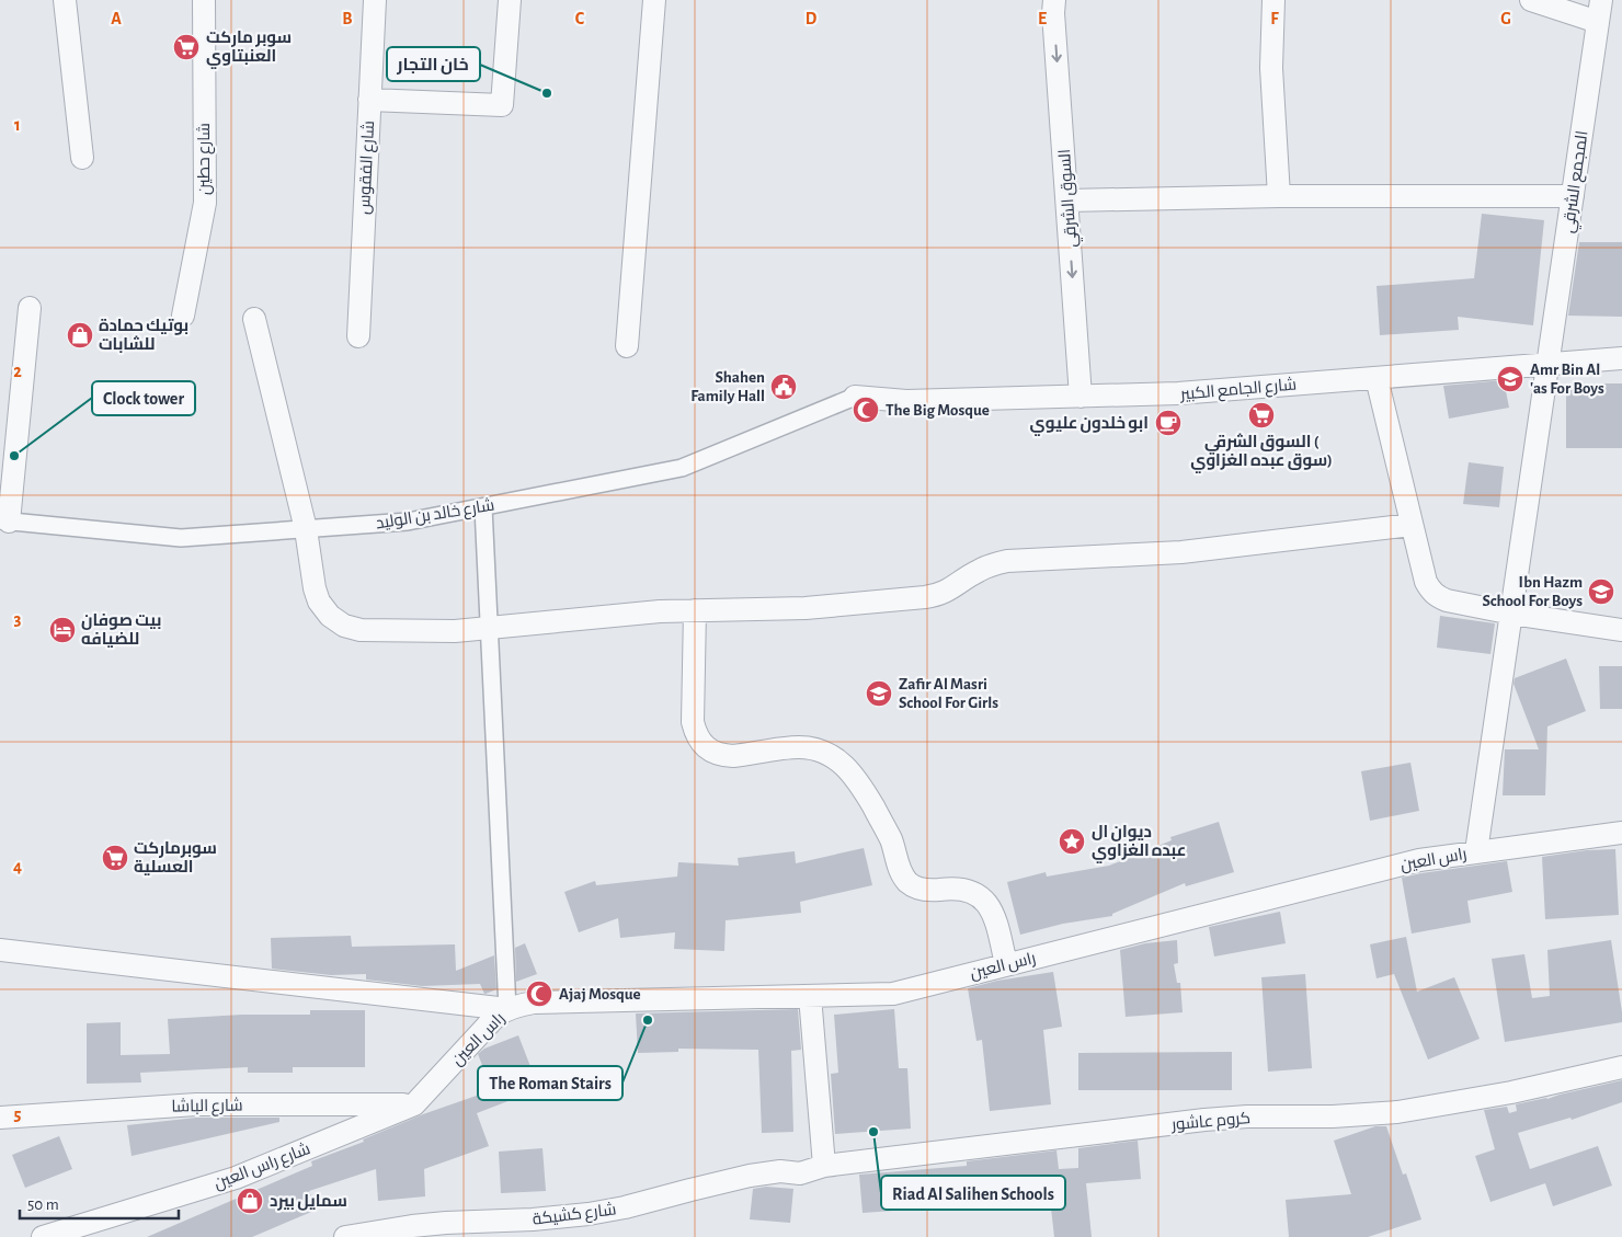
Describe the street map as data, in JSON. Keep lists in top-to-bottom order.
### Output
{
  "streets": {
    "street": [
      "شارع حطين",
      "شارع الفقوس",
      "المجمع الشرقي",
      "السوق الشرقي",
      "شارع الجامع الكبير",
      "شارع خالد بن الوليد",
      "راس العين",
      "شارع الباشا",
      "كروم عاشور",
      "شارع راس العين",
      "شارع كشيكة"
    ]
  },
  "crossings": [
    ["المجمع الشرقي", "شارع الجامع الكبير"],
    ["المجمع الشرقي", "راس العين"],
    ["السوق الشرقي", "شارع الجامع الكبير"],
    ["شارع الجامع الكبير", "شارع خالد بن الوليد"],
    ["راس العين", "شارع الباشا"],
    ["راس العين", "شارع راس العين"],
    ["شارع الباشا", "شارع راس العين"],
    ["كروم عاشور", "شارع كشيكة"]
  ],
  "one_way": ["السوق الشرقي"],
  "places": {
    "supermarket": ["سوبر ماركت العنبتاوي", "السوق الشرقي ( سوق عبده الغزاوي)", "سوبرماركت العسلية"],
    "other": [
      "خان التجار",
      "Clock tower",
      "The Roman Stairs",
      "Riad Al Salihen Schools"
    ],
    "shop": ["بوتيك حمادة للشابات", "سمايل بيرد"],
    "school or university": ["Amr Bin Al 'as For Boys", "Ibn Hazm School For Boys", "Zafir Al Masri School For Girls"],
    "public building": ["Shahen Family Hall"],
    "mosque": ["The Big Mosque", "Ajaj Mosque"],
    "cafe": ["ابو خلدون عليوي"],
    "hotel": ["بيت صوفان للضيافه"],
    "place": ["ديوان ال عبده الغزاوي"]
  },
  "scale_bar": "50 m",
  "grid": {
    "columns": [
      "A",
      "B",
      "C",
      "D",
      "E",
      "F",
      "G"
    ],
    "rows": [
      "1",
      "2",
      "3",
      "4",
      "5"
    ]
  }
}
